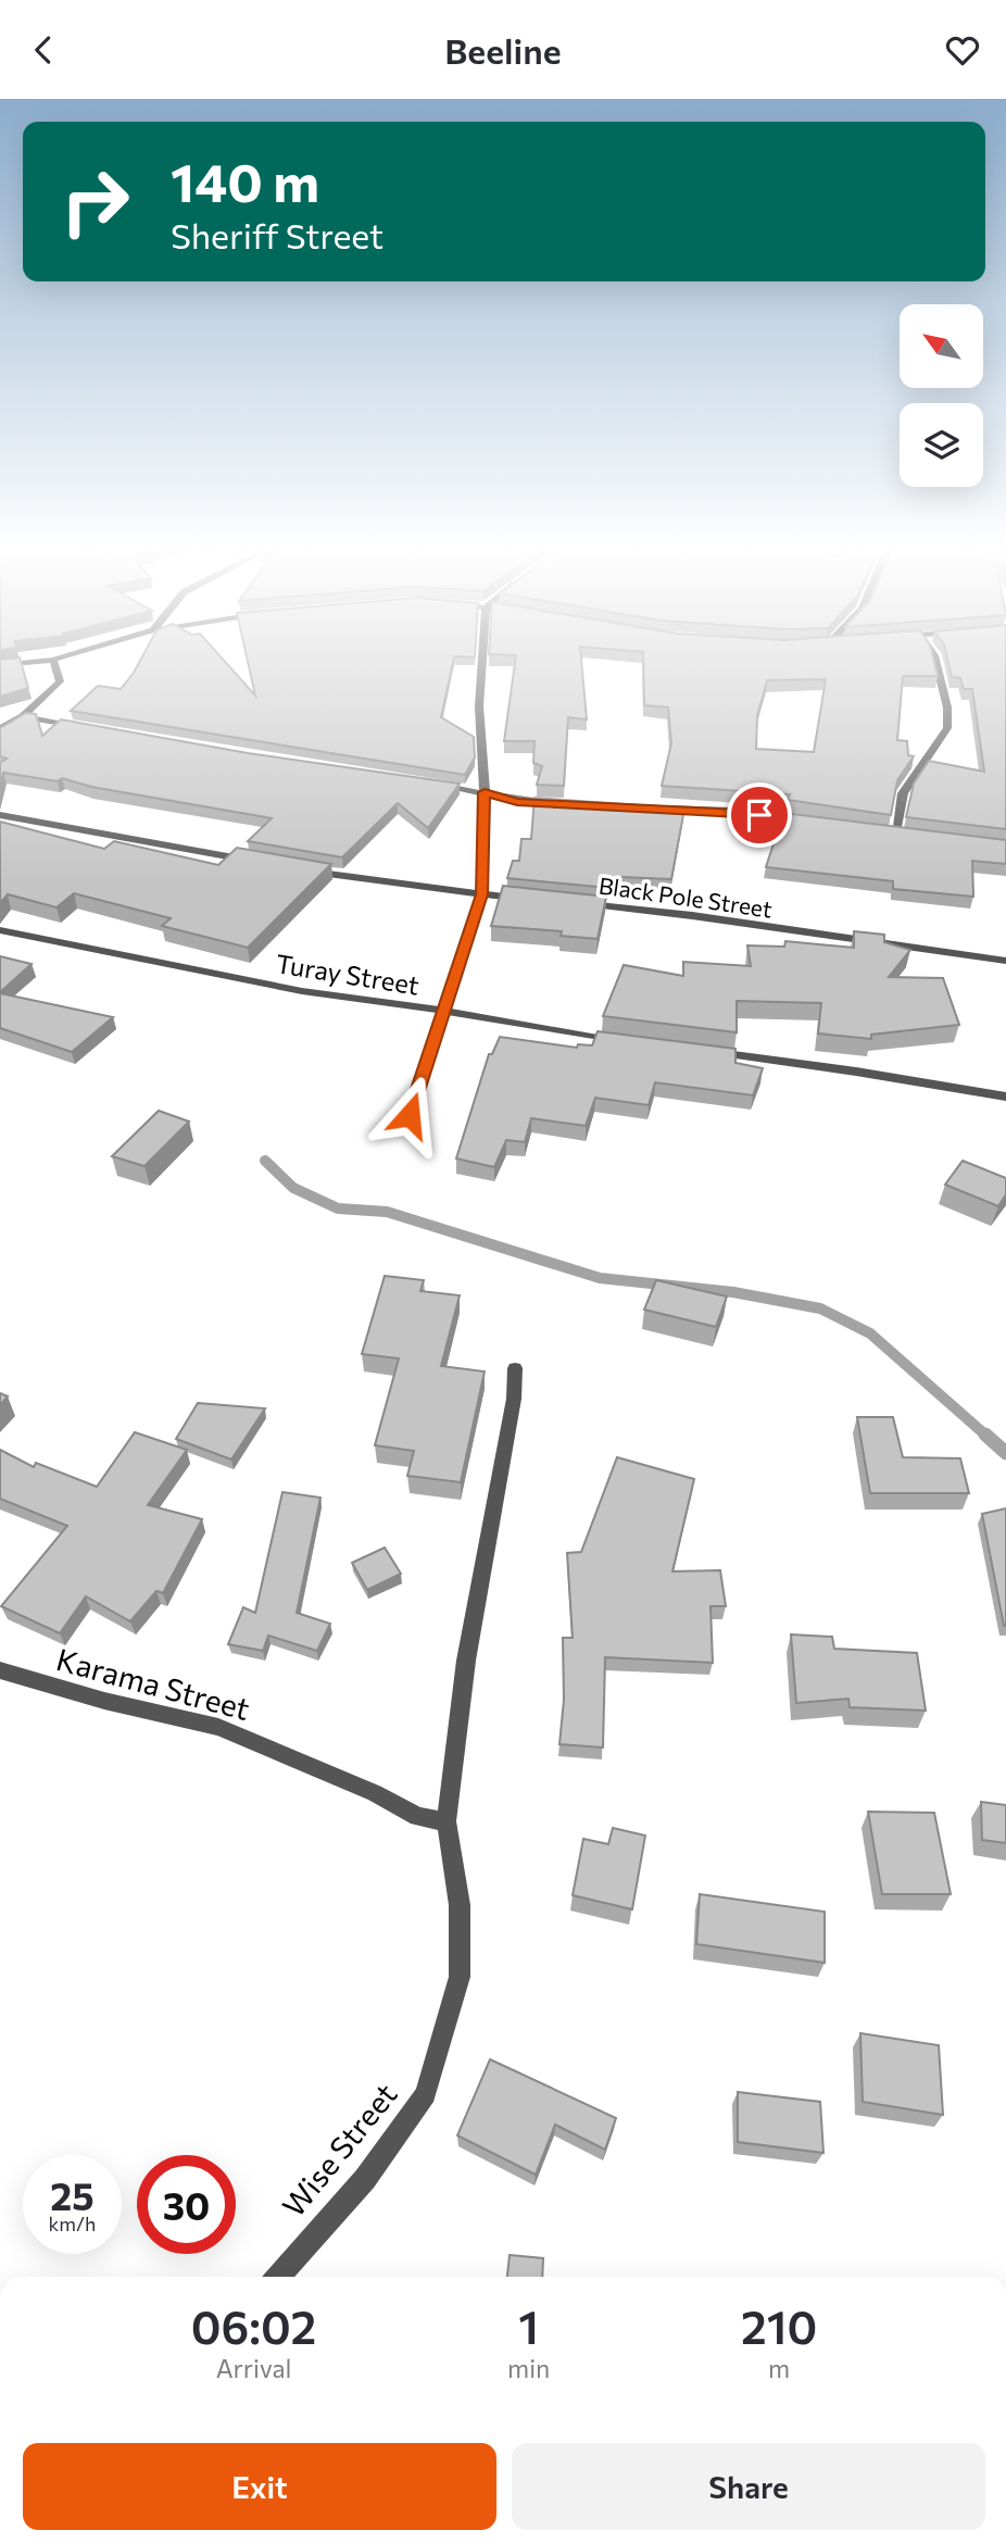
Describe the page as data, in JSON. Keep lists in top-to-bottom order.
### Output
{
  "streets": {
    "street": [
      "Black Pole Street",
      "Turay Street",
      "Karama Street",
      "Wise Street"
    ]
  },
  "crossings": [
    ["Karama Street", "Wise Street"]
  ],
  "north": "top left",
  "page": {
    "header": "Beeline",
    "turn": ["140 m", "Sheriff Street"],
    "speed": "25 km/h",
    "limit": "30",
    "eta": [
      "06:02",
      "Arrival",
      "1",
      "min",
      "210",
      "m"
    ],
    "buttons": ["Exit", "Share"]
  }
}
